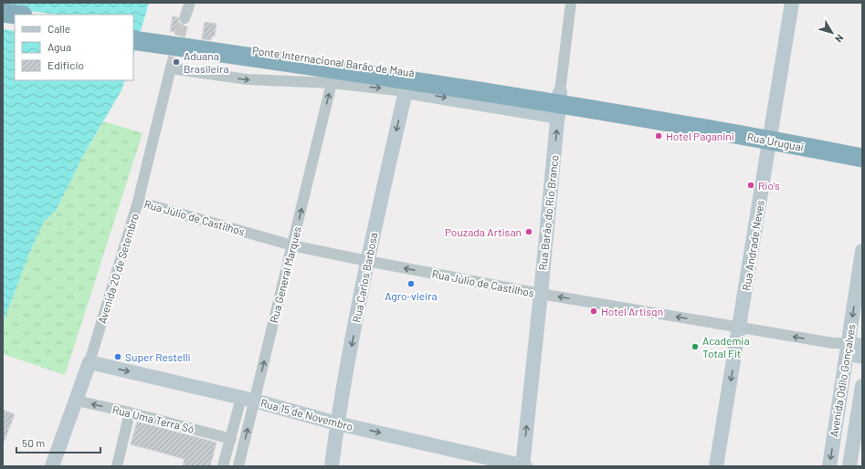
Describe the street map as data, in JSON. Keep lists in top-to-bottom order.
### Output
{
  "streets": {
    "highway": ["Ponte Internacional Barão de Mauá", "Rua Uruguai"],
    "street": [
      "Rua Barão do Rio Branco",
      "Rua Júlio de Castilhos",
      "Rua Andrade Neves",
      "Avenida 20 de Setembro",
      "Rua General Marques",
      "Rua Carlos Barbosa",
      "Avenida Odilo Gonçalves",
      "Rua 15 de Novembro",
      "Rua Uma Terra Só"
    ]
  },
  "crossings": [
    ["Ponte Internacional Barão de Mauá", "Rua Uruguai"],
    ["Rua Uruguai", "Rua Barão do Rio Branco"],
    ["Rua Uruguai", "Rua Andrade Neves"],
    ["Rua Barão do Rio Branco", "Rua Júlio de Castilhos"],
    ["Rua Barão do Rio Branco", "Rua 15 de Novembro"],
    ["Rua Júlio de Castilhos", "Rua Andrade Neves"],
    ["Rua Júlio de Castilhos", "Avenida 20 de Setembro"],
    ["Rua Júlio de Castilhos", "Rua General Marques"],
    ["Rua Júlio de Castilhos", "Rua Carlos Barbosa"],
    ["Rua Júlio de Castilhos", "Avenida Odilo Gonçalves"],
    ["Avenida 20 de Setembro", "Rua General Marques"],
    ["Avenida 20 de Setembro", "Rua 15 de Novembro"],
    ["Avenida 20 de Setembro", "Rua Uma Terra Só"],
    ["Rua General Marques", "Rua 15 de Novembro"],
    ["Rua Carlos Barbosa", "Rua 15 de Novembro"]
  ],
  "one_way": [
    "Rua Barão do Rio Branco",
    "Rua Júlio de Castilhos",
    "Rua General Marques",
    "Rua Carlos Barbosa",
    "Rua 15 de Novembro"
  ],
  "places": [
    "Aduana Brasileira",
    "Hotel Paganini",
    "Rio's",
    "Pouzada Artisan",
    "Agro-vieira",
    "Hotel Artisqn",
    "Academia Total Fit",
    "Super Restelli"
  ],
  "legend": ["Calle", "Agua", "Edificio"],
  "scale_bar": "50 m",
  "north": "bottom right"
}
